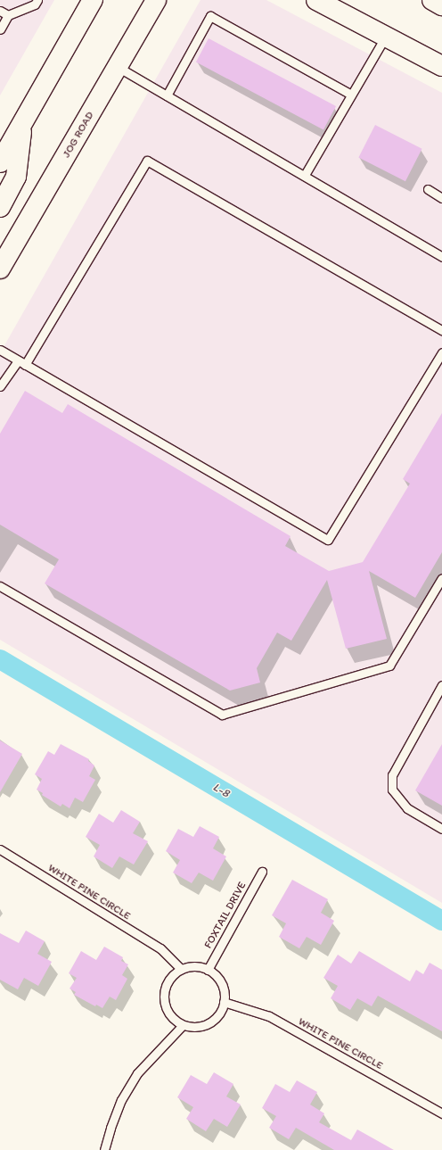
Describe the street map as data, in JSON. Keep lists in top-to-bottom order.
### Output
{
  "streets": {
    "main road": ["JOG ROAD"],
    "lane": ["WHITE PINE CIRCLE", "FOXTAIL DRIVE"]
  },
  "crossings": [
    ["WHITE PINE CIRCLE", "FOXTAIL DRIVE"]
  ],
  "water": ["L-8"]
}
